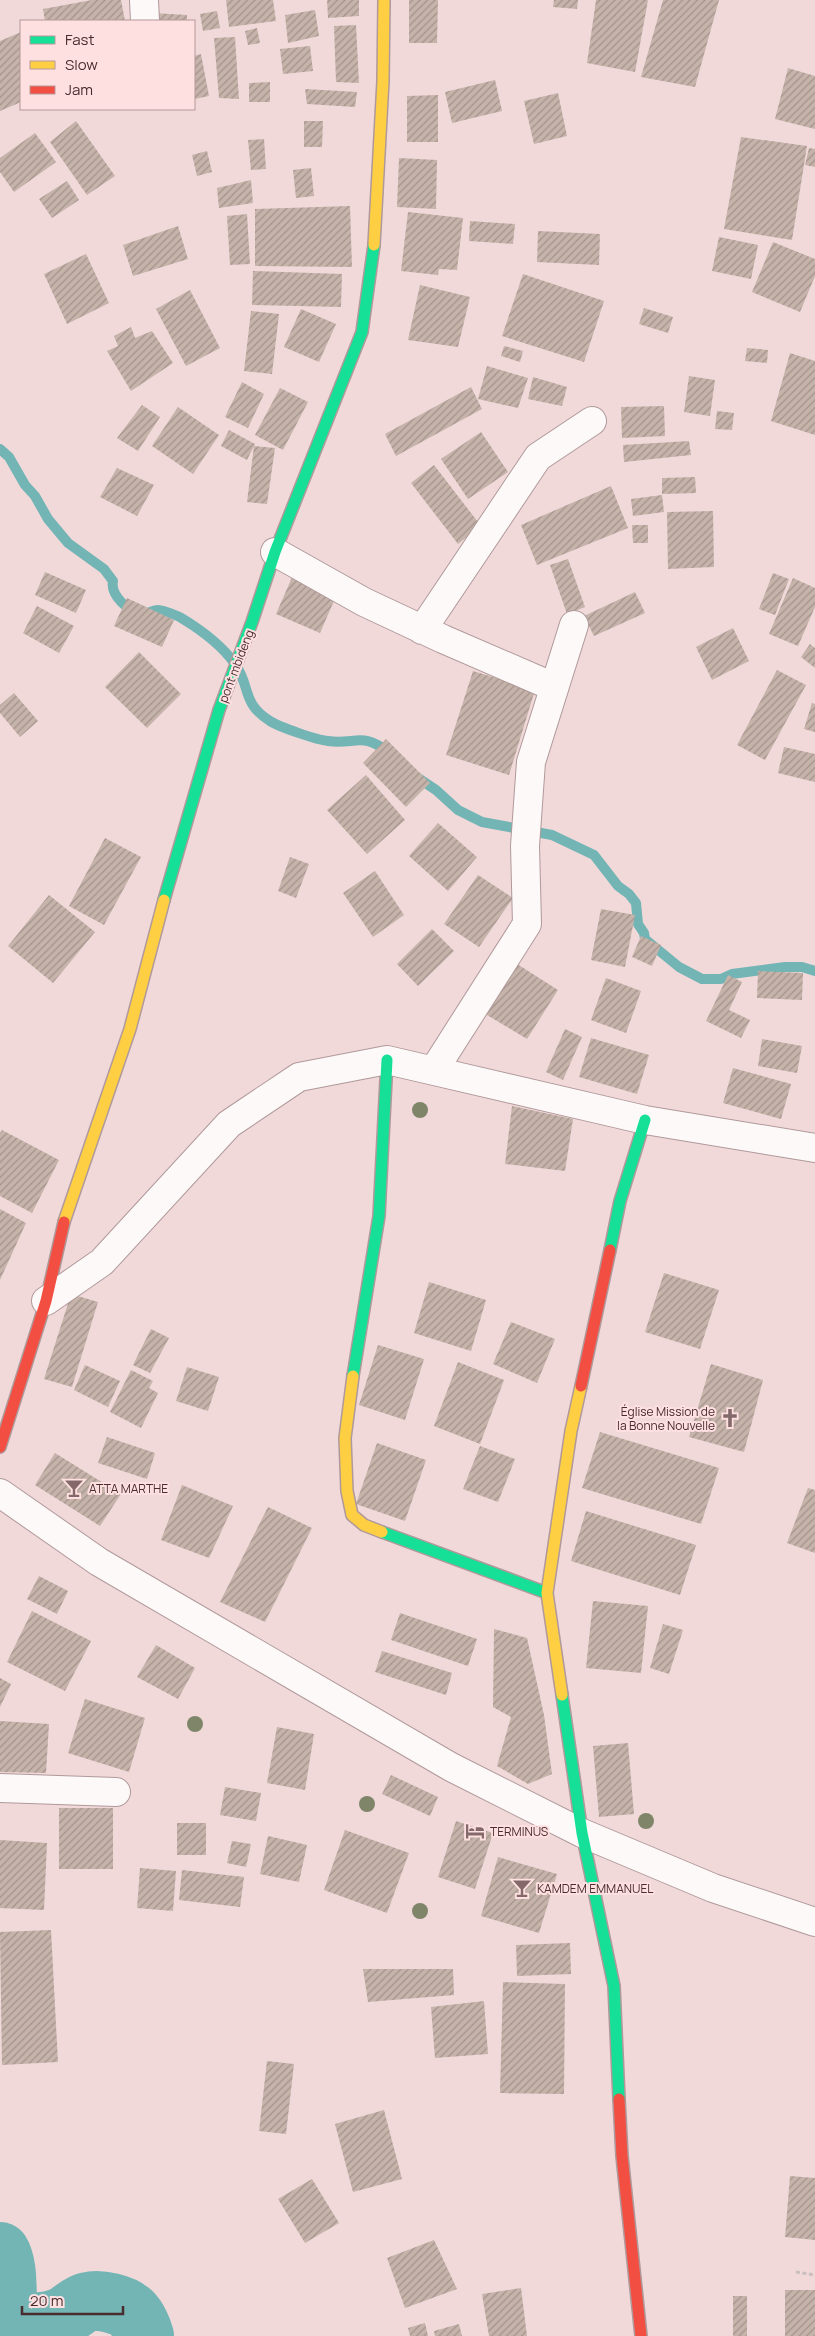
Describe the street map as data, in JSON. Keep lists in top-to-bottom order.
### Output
{
  "streets": {
    "street": ["pont mbideng"]
  },
  "places": {
    "church": ["Église Mission de la Bonne Nouvelle"],
    "bar": ["ATTA MARTHE", "KAMDEM EMMANUEL"],
    "hotel": ["TERMINUS"]
  },
  "legend": ["Fast", "Slow", "Jam"],
  "scale_bar": "20 m"
}
